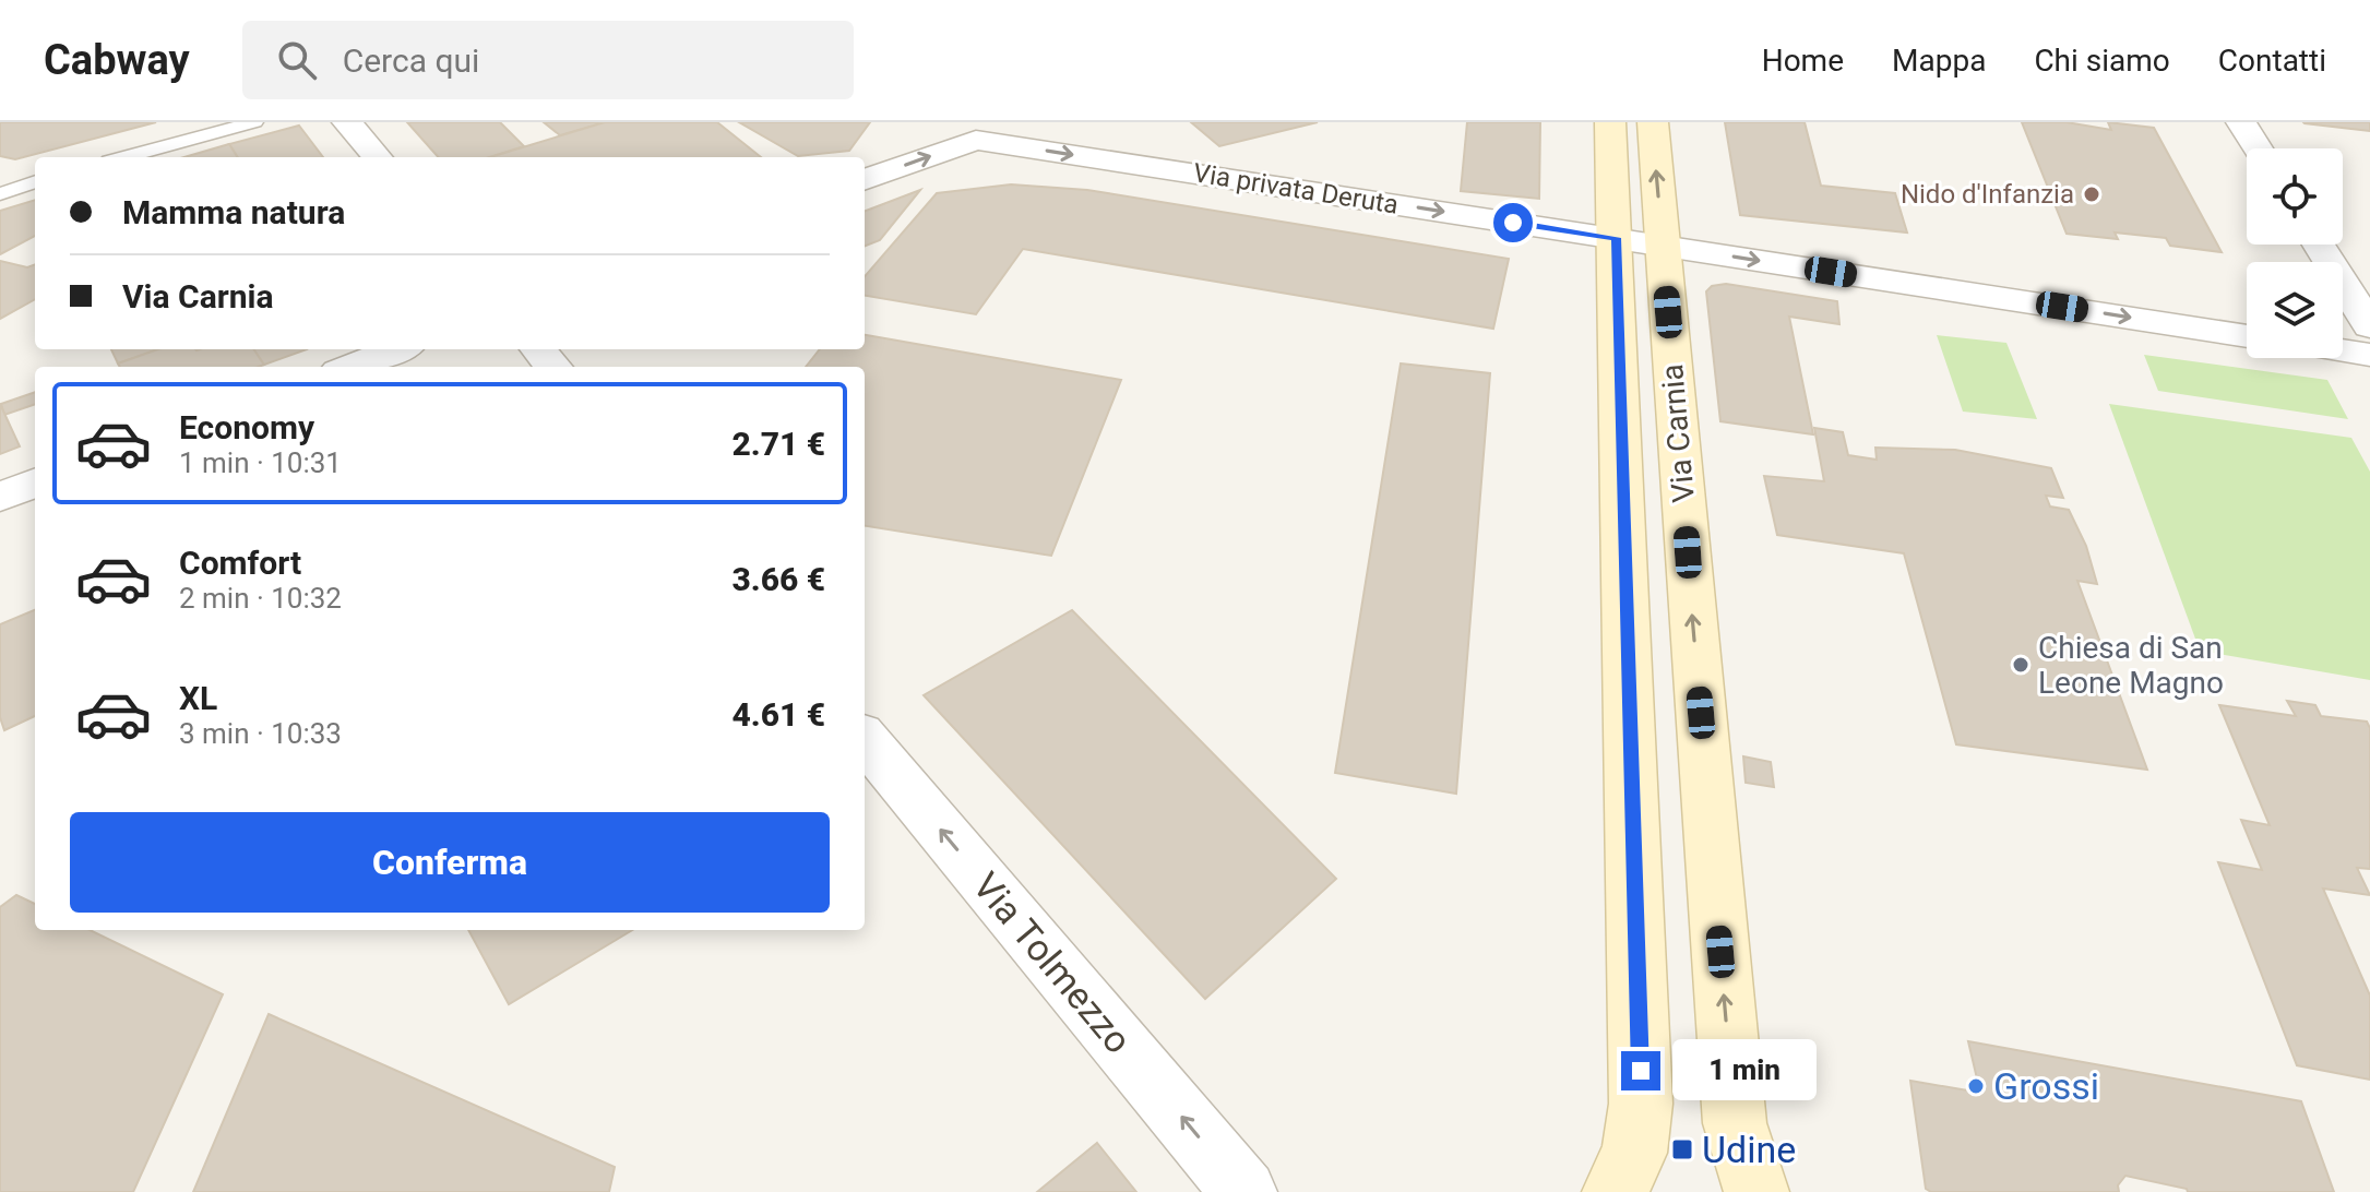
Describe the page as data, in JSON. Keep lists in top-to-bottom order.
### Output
{
  "streets": {
    "street": ["Via privata Deruta", "Via Carnia", "Via Tolmezzo"]
  },
  "crossings": [
    ["Via privata Deruta", "Via Carnia"]
  ],
  "one_way": ["Via privata Deruta", "Via Tolmezzo"],
  "places": {
    "other": ["Nido d'Infanzia", "Chiesa di San Leone Magno", "Grossi"],
    "transit": ["Udine"]
  },
  "page": {
    "header": "Cabway",
    "search": "Cerca qui",
    "nav": [
      "Home",
      "Mappa",
      "Chi siamo",
      "Contatti"
    ],
    "banner": ["Mamma natura", "Via Carnia"],
    "list": [
      {
        "name": "Economy",
        "note": "1 min · 10:31",
        "value": "2.71 €"
      },
      {
        "name": "Comfort",
        "note": "2 min · 10:32",
        "value": "3.66 €"
      },
      {
        "name": "XL",
        "note": "3 min · 10:33",
        "value": "4.61 €"
      }
    ],
    "buttons": "Conferma",
    "bubble": "1 min"
  }
}
